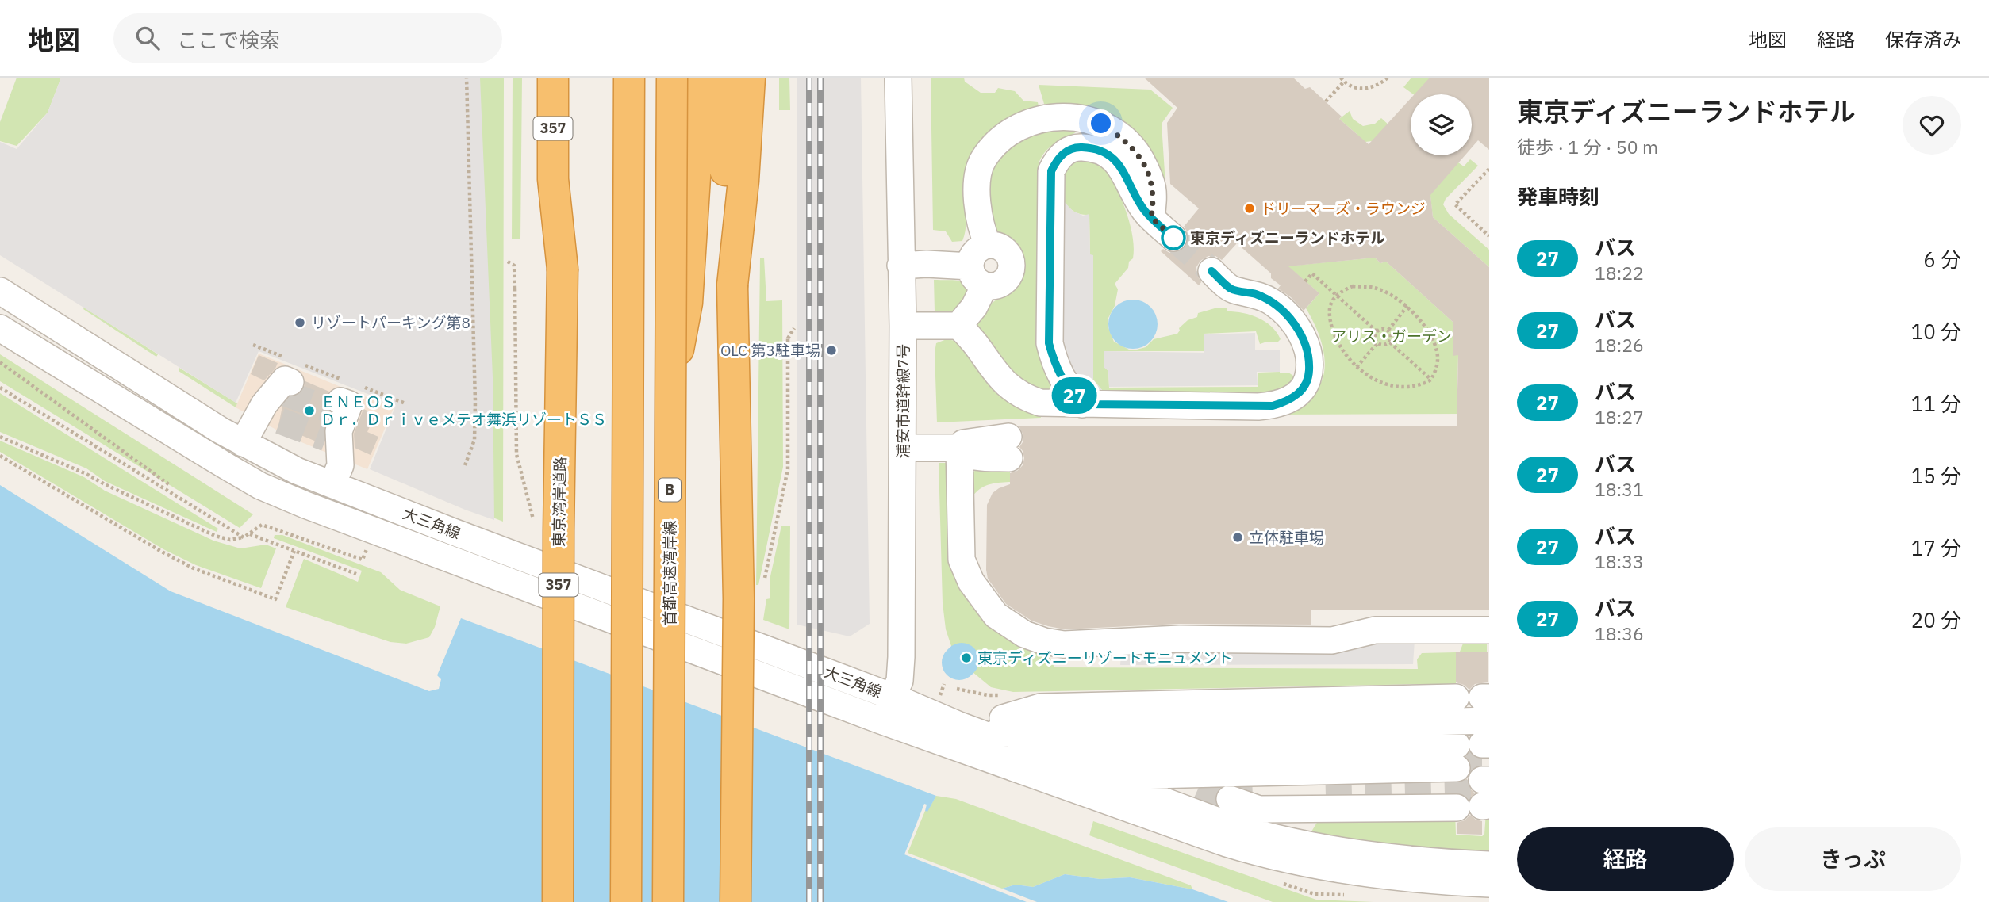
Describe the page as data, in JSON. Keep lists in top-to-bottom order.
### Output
{
  "streets": {
    "highway": [
      "357",
      "B",
      "東京湾岸道路",
      "首都高速湾岸線"
    ],
    "street": ["浦安市道幹線7号", "大三角線"]
  },
  "crossings": [
    ["浦安市道幹線7号", "大三角線"]
  ],
  "parks": ["アリス・ガーデン"],
  "places": [
    "ドリーマーズ・ラウンジ",
    "東京ディズニーランドホテル",
    "リゾートパーキング第8",
    "OLC 第3駐車場",
    "ＥＮＥＯＳ Ｄｒ．Ｄｒｉｖｅメテオ舞浜リゾートＳＳ",
    "立体駐車場",
    "東京ディズニーリゾートモニュメント"
  ],
  "lines": ["bus line 27"],
  "page": {
    "header": "地図",
    "search": "ここで検索",
    "nav": ["地図", "経路", "保存済み"],
    "on_map": "27",
    "heading": [
      ["東京ディズニーランドホテル", "徒歩 · 1 分 · 50 m"],
      "発車時刻"
    ],
    "list": [
      {
        "mark": "27",
        "name": "バス",
        "note": "18:22",
        "value": "6 分"
      },
      {
        "mark": "27",
        "name": "バス",
        "note": "18:26",
        "value": "10 分"
      },
      {
        "mark": "27",
        "name": "バス",
        "note": "18:27",
        "value": "11 分"
      },
      {
        "mark": "27",
        "name": "バス",
        "note": "18:31",
        "value": "15 分"
      },
      {
        "mark": "27",
        "name": "バス",
        "note": "18:33",
        "value": "17 分"
      },
      {
        "mark": "27",
        "name": "バス",
        "note": "18:36",
        "value": "20 分"
      }
    ],
    "buttons": ["経路", "きっぷ"]
  }
}
